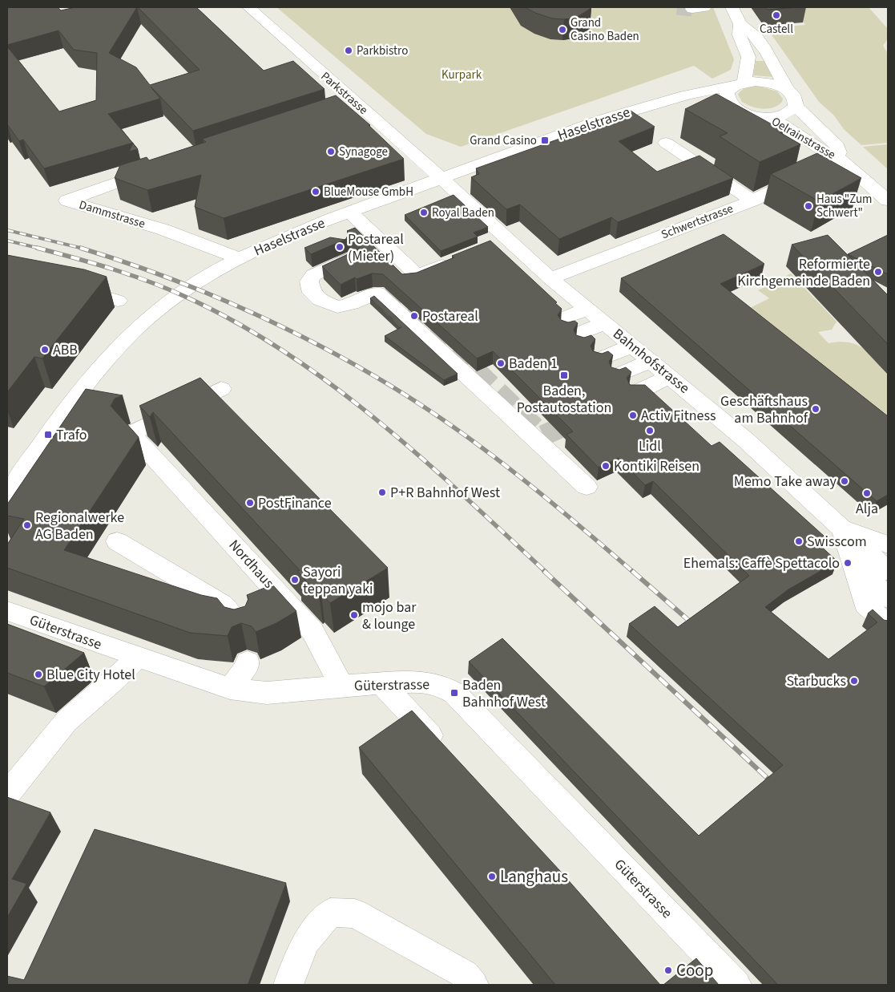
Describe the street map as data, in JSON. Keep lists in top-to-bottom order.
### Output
{
  "streets": {
    "street": [
      "Parkstrasse",
      "Haselstrasse",
      "Oelrainstrasse",
      "Dammstrasse",
      "Schwertstrasse",
      "Bahnhofstrasse",
      "Nordhaus",
      "Güterstrasse"
    ]
  },
  "crossings": [
    ["Parkstrasse", "Haselstrasse"],
    ["Parkstrasse", "Bahnhofstrasse"],
    ["Haselstrasse", "Oelrainstrasse"],
    ["Haselstrasse", "Dammstrasse"],
    ["Haselstrasse", "Bahnhofstrasse"],
    ["Oelrainstrasse", "Schwertstrasse"],
    ["Schwertstrasse", "Bahnhofstrasse"],
    ["Nordhaus", "Güterstrasse"]
  ],
  "parks": ["Kurpark"],
  "places": {
    "other": [
      "Castell",
      "Grand Casino Baden",
      "Parkbistro",
      "Synagoge",
      "BlueMouse GmbH",
      "Haus \"Zum Schwert\"",
      "Royal Baden",
      "Postareal (Mieter)",
      "Reformierte Kirchgemeinde Baden",
      "Postareal",
      "ABB",
      "Baden 1",
      "Geschäftshaus am Bahnhof",
      "Activ Fitness",
      "Lidl",
      "Kontiki Reisen",
      "Memo Take away",
      "P+R Bahnhof West",
      "Alja",
      "PostFinance",
      "Regionalwerke AG Baden",
      "Swisscom",
      "Ehemals: Caffè Spettacolo",
      "Sayori teppan yaki",
      "mojo bar & lounge",
      "Blue City Hotel",
      "Starbucks",
      "Langhaus",
      "Coop"
    ],
    "transit": [
      "Grand Casino",
      "Baden, Postautostation",
      "Trafo",
      "Baden Bahnhof West"
    ]
  }
}
